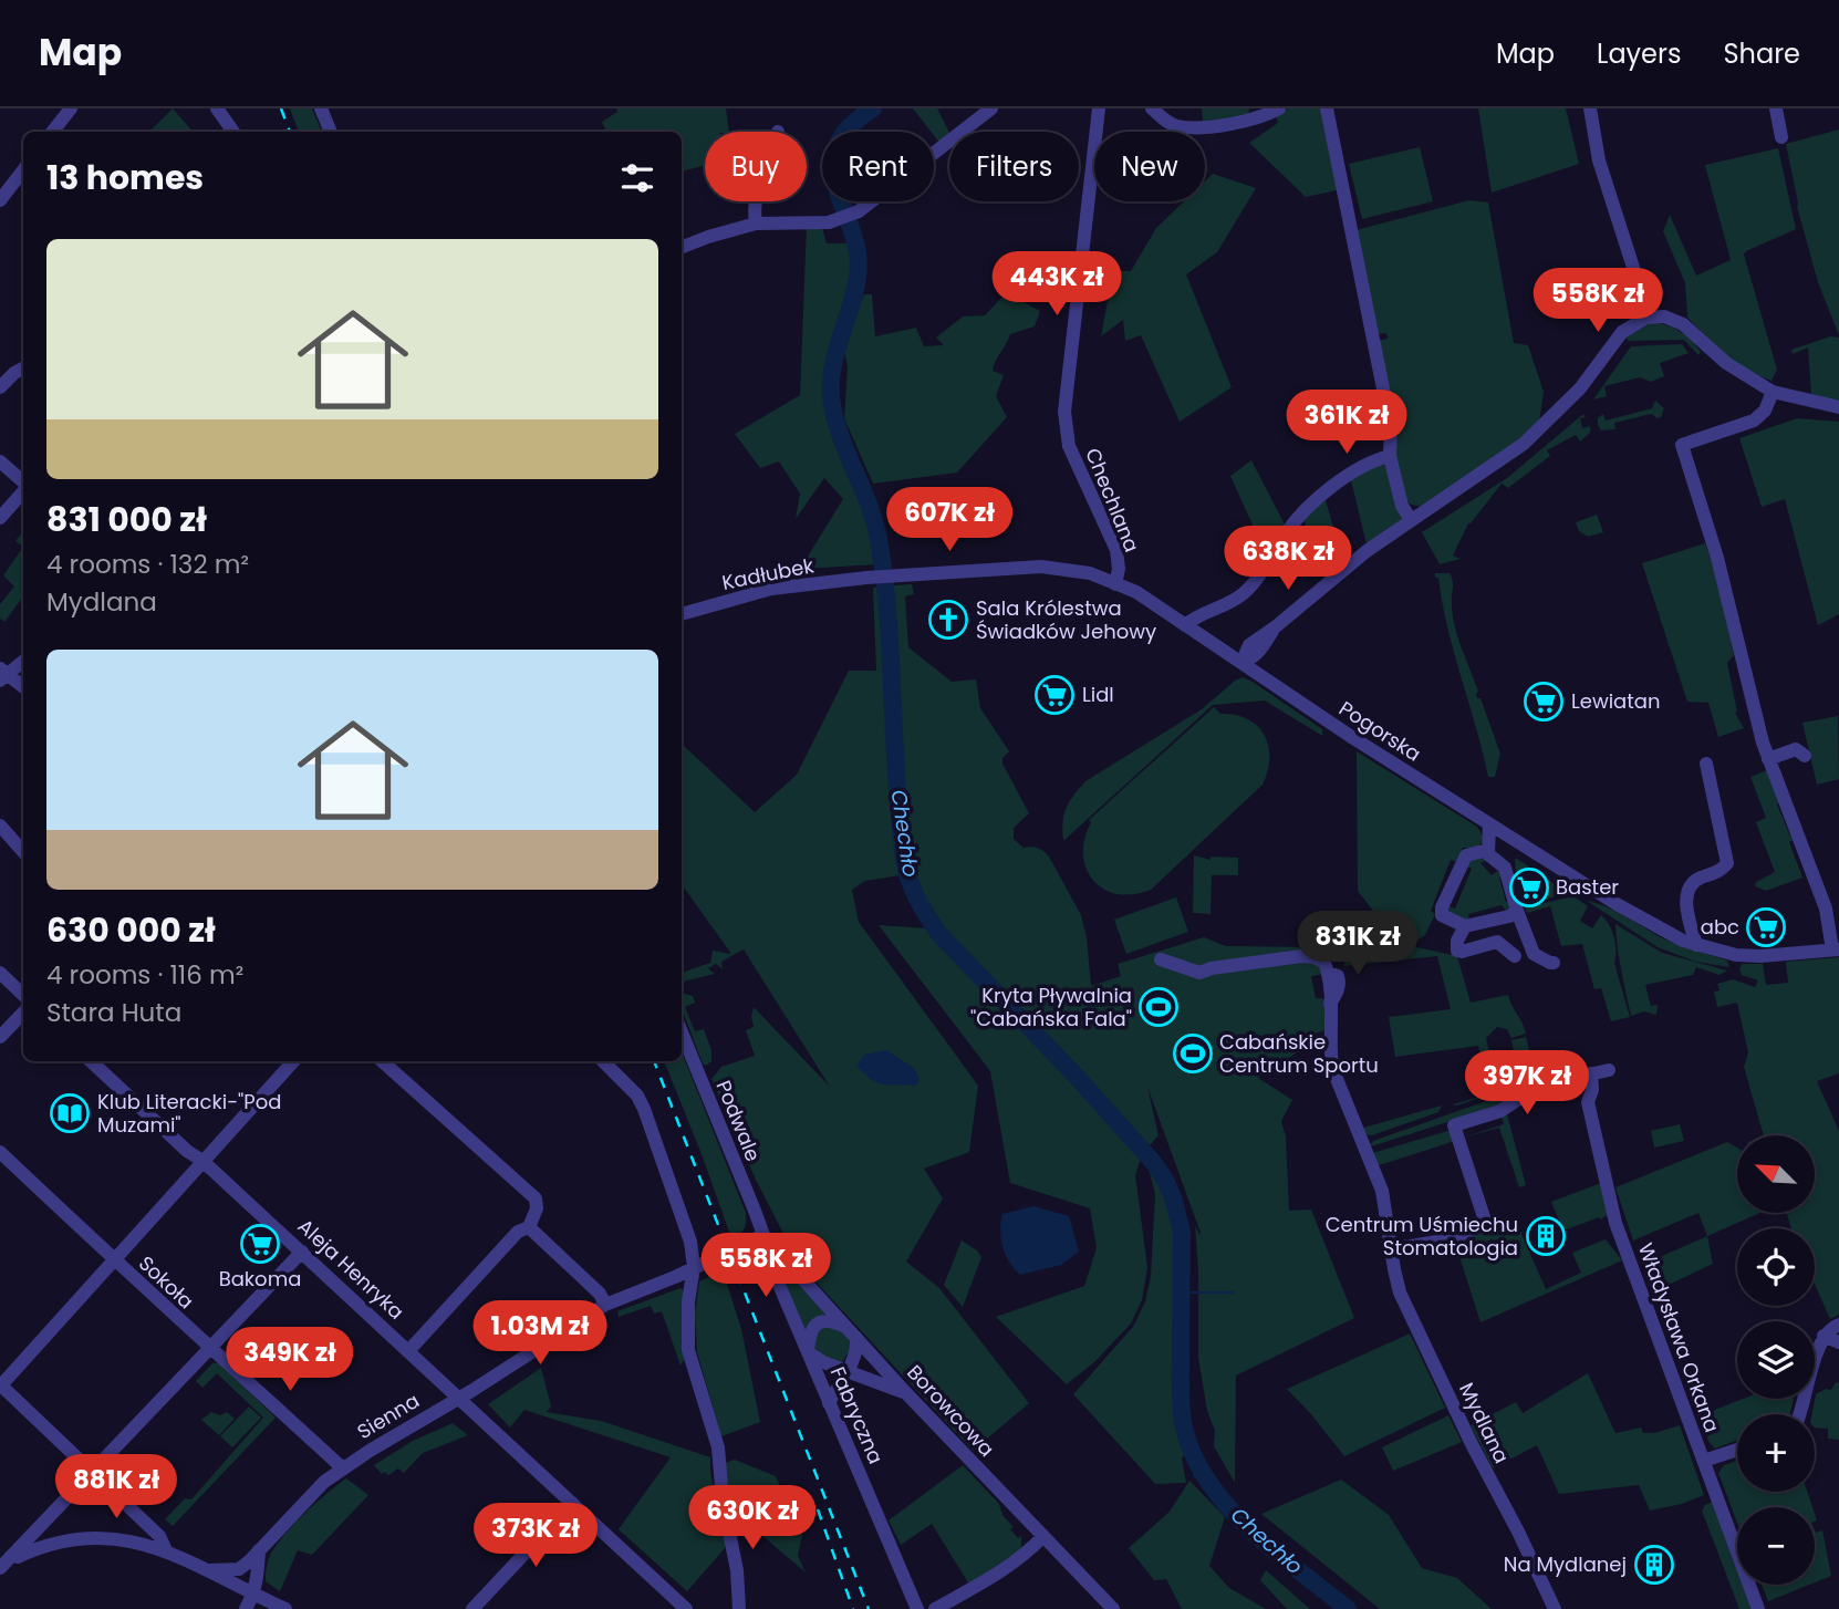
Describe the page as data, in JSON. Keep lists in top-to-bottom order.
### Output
{
  "streets": {
    "street": [
      "Chechlana",
      "Kadłubek",
      "Pogorska",
      "Podwale",
      "Aleja Henryka",
      "Sokoła",
      "Władysława Orkana",
      "Borowcowa",
      "Fabryczna",
      "Sienna",
      "Mydlana"
    ]
  },
  "crossings": [
    ["Chechlana", "Pogorska"],
    ["Kadłubek", "Pogorska"],
    ["Podwale", "Borowcowa"],
    ["Podwale", "Fabryczna"],
    ["Podwale", "Sienna"],
    ["Aleja Henryka", "Sienna"],
    ["Sokoła", "Sienna"],
    ["Borowcowa", "Fabryczna"],
    ["Borowcowa", "Sienna"],
    ["Fabryczna", "Sienna"]
  ],
  "water": ["Chechło"],
  "places": {
    "church": ["Sala Królestwa Świadków Jehowy"],
    "supermarket": [
      "Lidl",
      "Lewiatan",
      "Baster",
      "abc",
      "Bakoma"
    ],
    "sports": ["Kryta Pływalnia \"Cabańska Fala\"", "Cabańskie Centrum Sportu"],
    "library": ["Klub Literacki-\"Pod Muzami\""],
    "building": ["Centrum Uśmiechu Stomatologia", "Na Mydlanej"]
  },
  "north": "top left",
  "page": {
    "header": "Map",
    "nav": ["Map", "Layers", "Share"],
    "chip": [
      "Buy",
      "Rent",
      "Filters",
      "New"
    ],
    "heading": "13 homes",
    "list": [
      {
        "name": "831 000 zł",
        "note": "4 rooms · 132 m² · Mydlana"
      },
      {
        "name": "630 000 zł",
        "note": "4 rooms · 116 m² · Stara Huta"
      }
    ],
    "price": [
      "443K zł",
      "558K zł",
      "361K zł",
      "607K zł",
      "638K zł",
      "831K zł",
      "397K zł",
      "558K zł",
      "1.03M zł",
      "349K zł",
      "881K zł",
      "630K zł",
      "373K zł"
    ],
    "map_buttons": ["+", "−"]
  }
}
